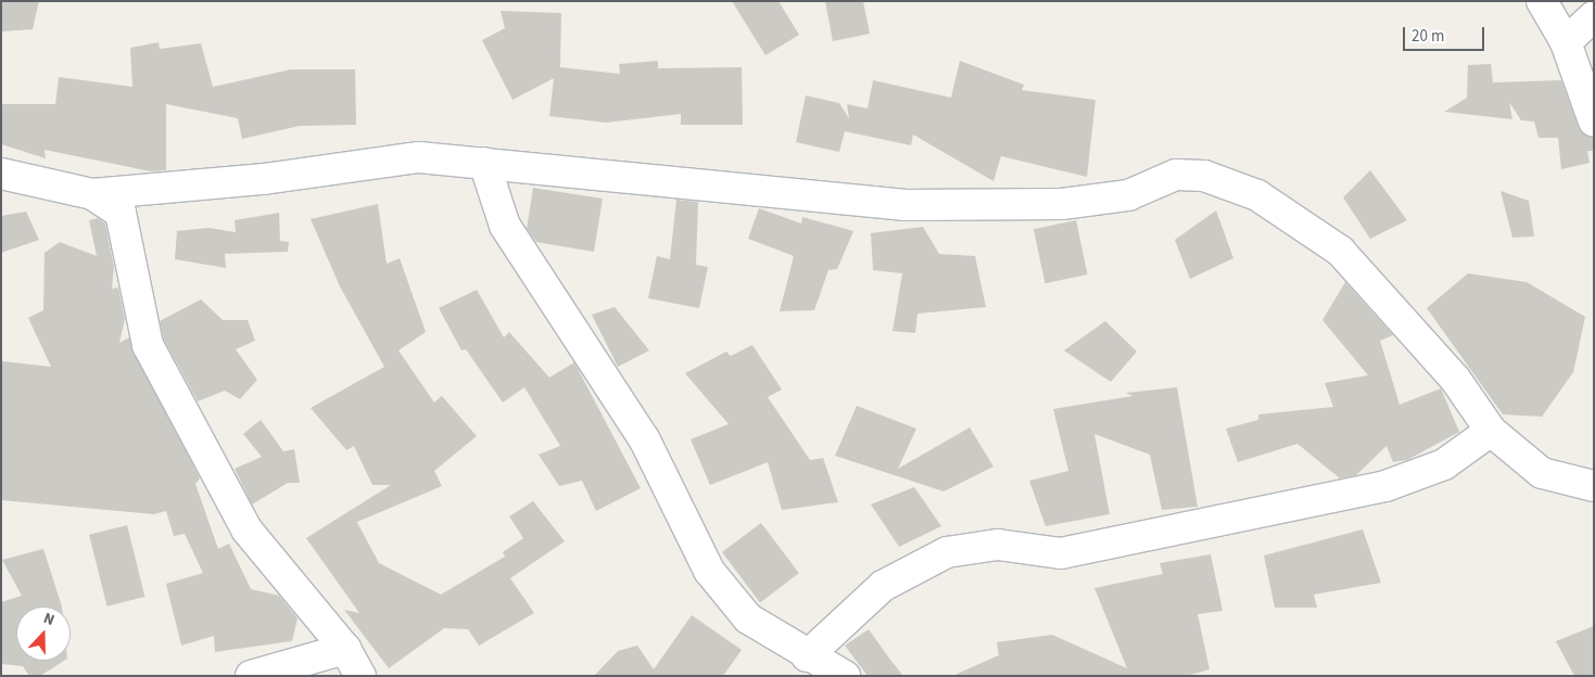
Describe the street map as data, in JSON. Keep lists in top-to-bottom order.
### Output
{
  "scale_bar": "20 m",
  "north": "top"
}
